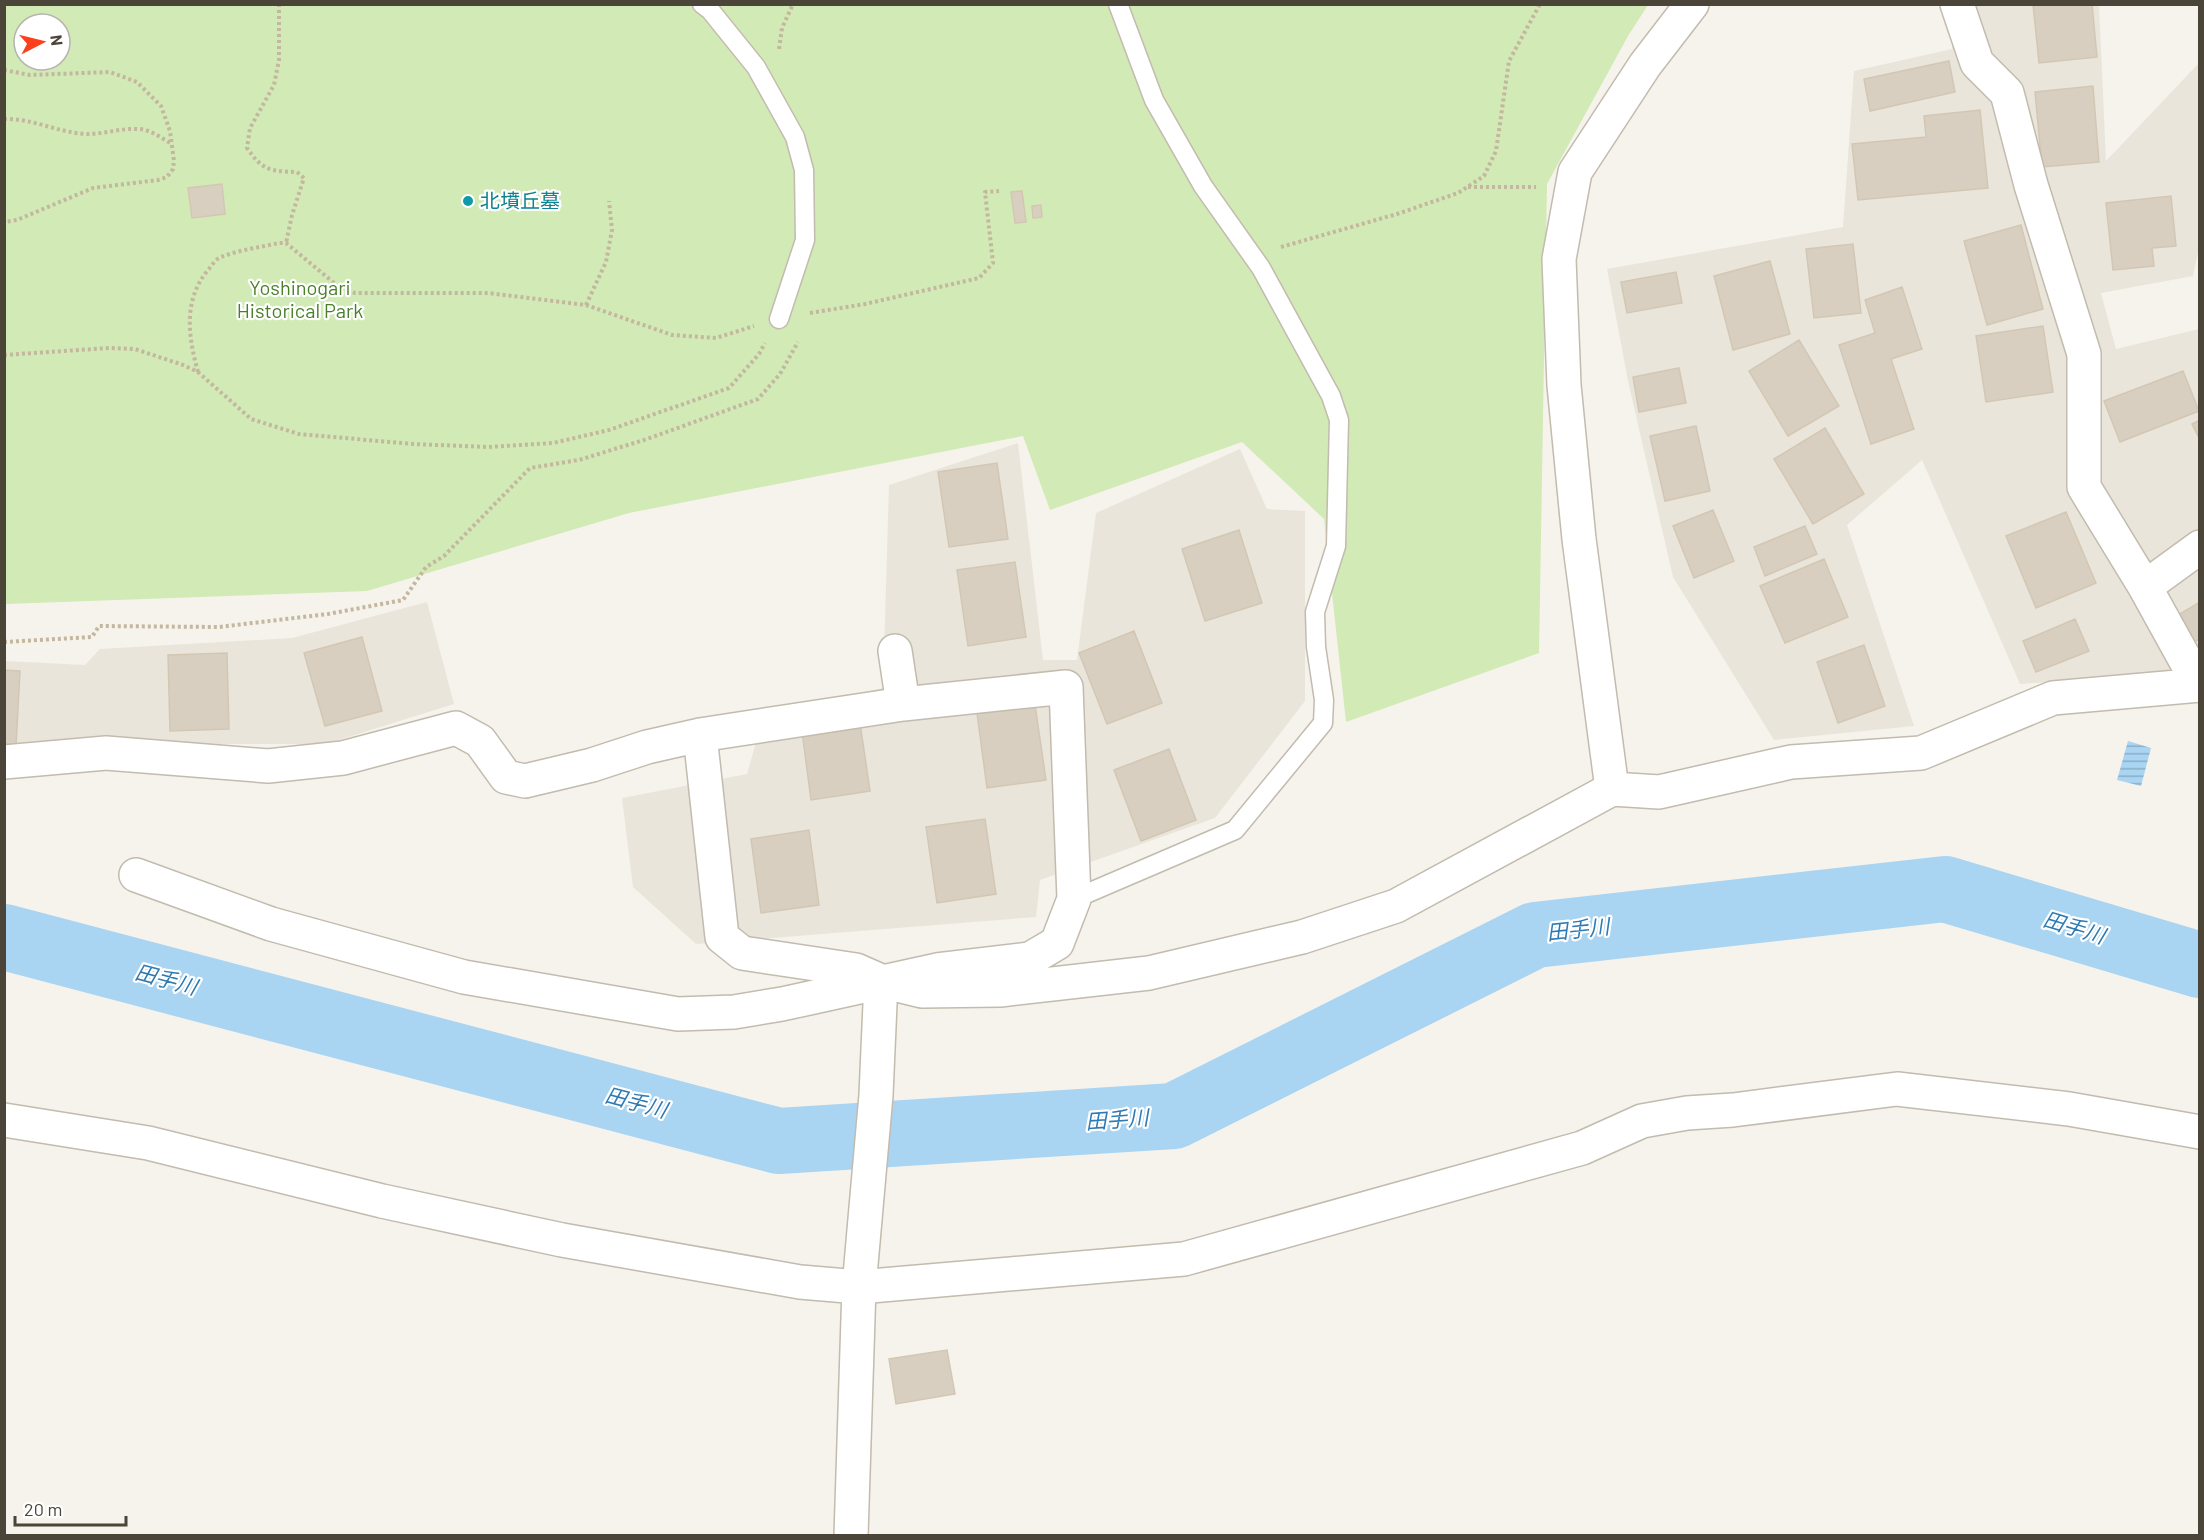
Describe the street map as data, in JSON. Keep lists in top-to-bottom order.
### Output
{
  "water": ["田手川"],
  "parks": ["Yoshinogari Historical Park"],
  "places": ["北墳丘墓"],
  "scale_bar": "20 m",
  "north": "right"
}
